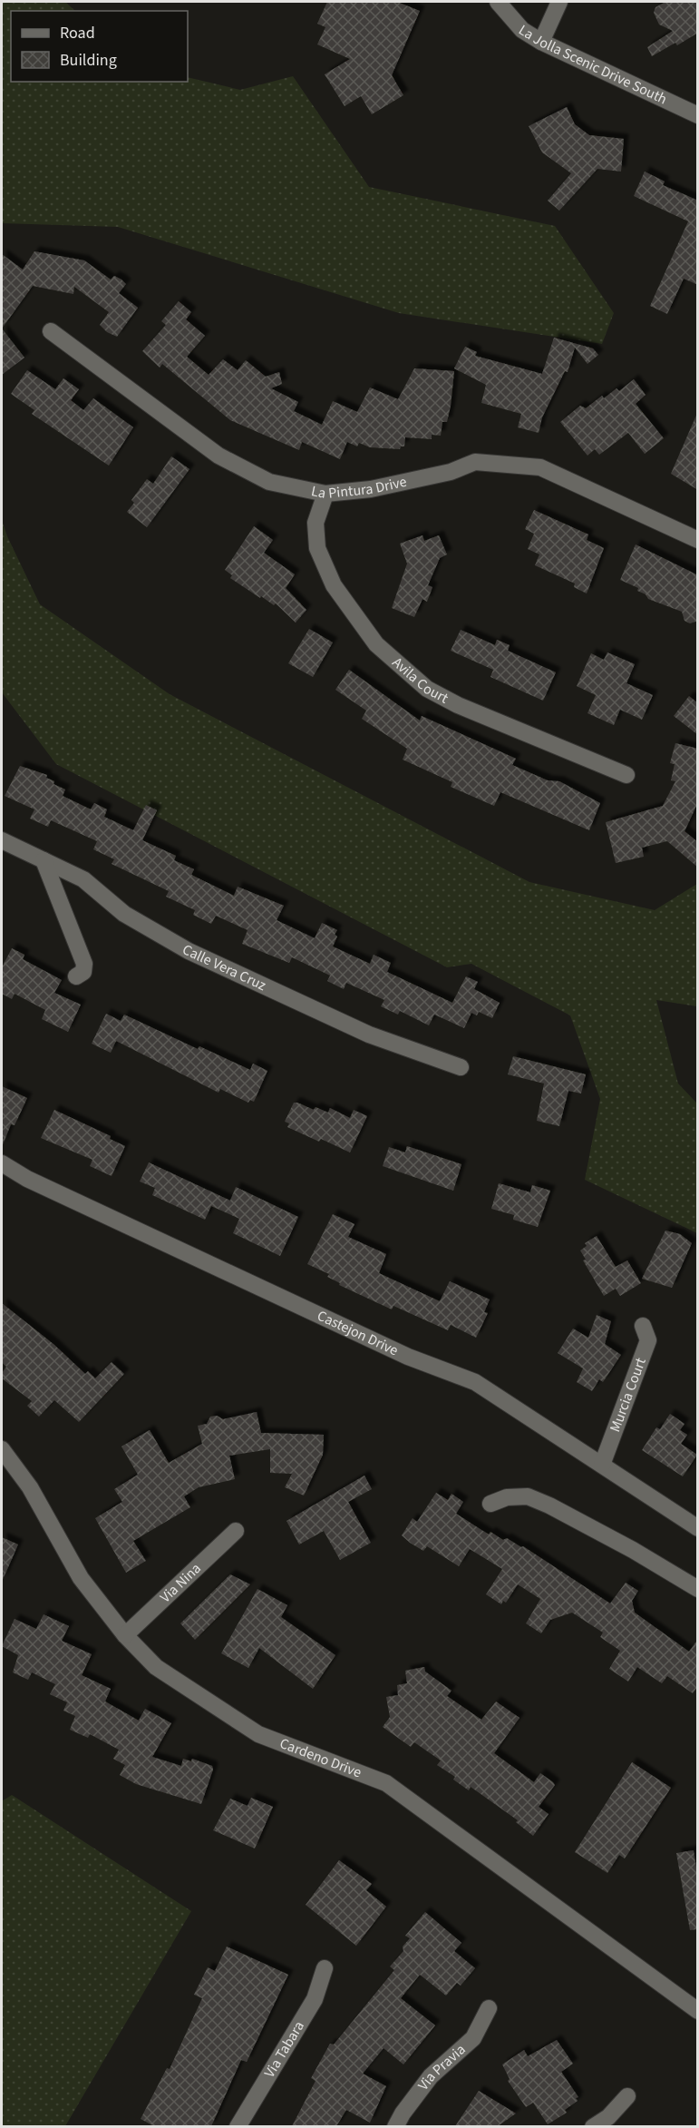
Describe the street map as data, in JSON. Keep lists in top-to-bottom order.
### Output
{
  "streets": {
    "street": [
      "La Jolla Scenic Drive South",
      "La Pintura Drive",
      "Avila Court",
      "Calle Vera Cruz",
      "Castejon Drive",
      "Murcia Court",
      "Via Nina",
      "Cardeno Drive",
      "Via Tabara",
      "Via Pravia"
    ]
  },
  "crossings": [
    ["La Pintura Drive", "Avila Court"],
    ["Castejon Drive", "Murcia Court"],
    ["Via Nina", "Cardeno Drive"]
  ],
  "legend": ["Road", "Building"]
}
